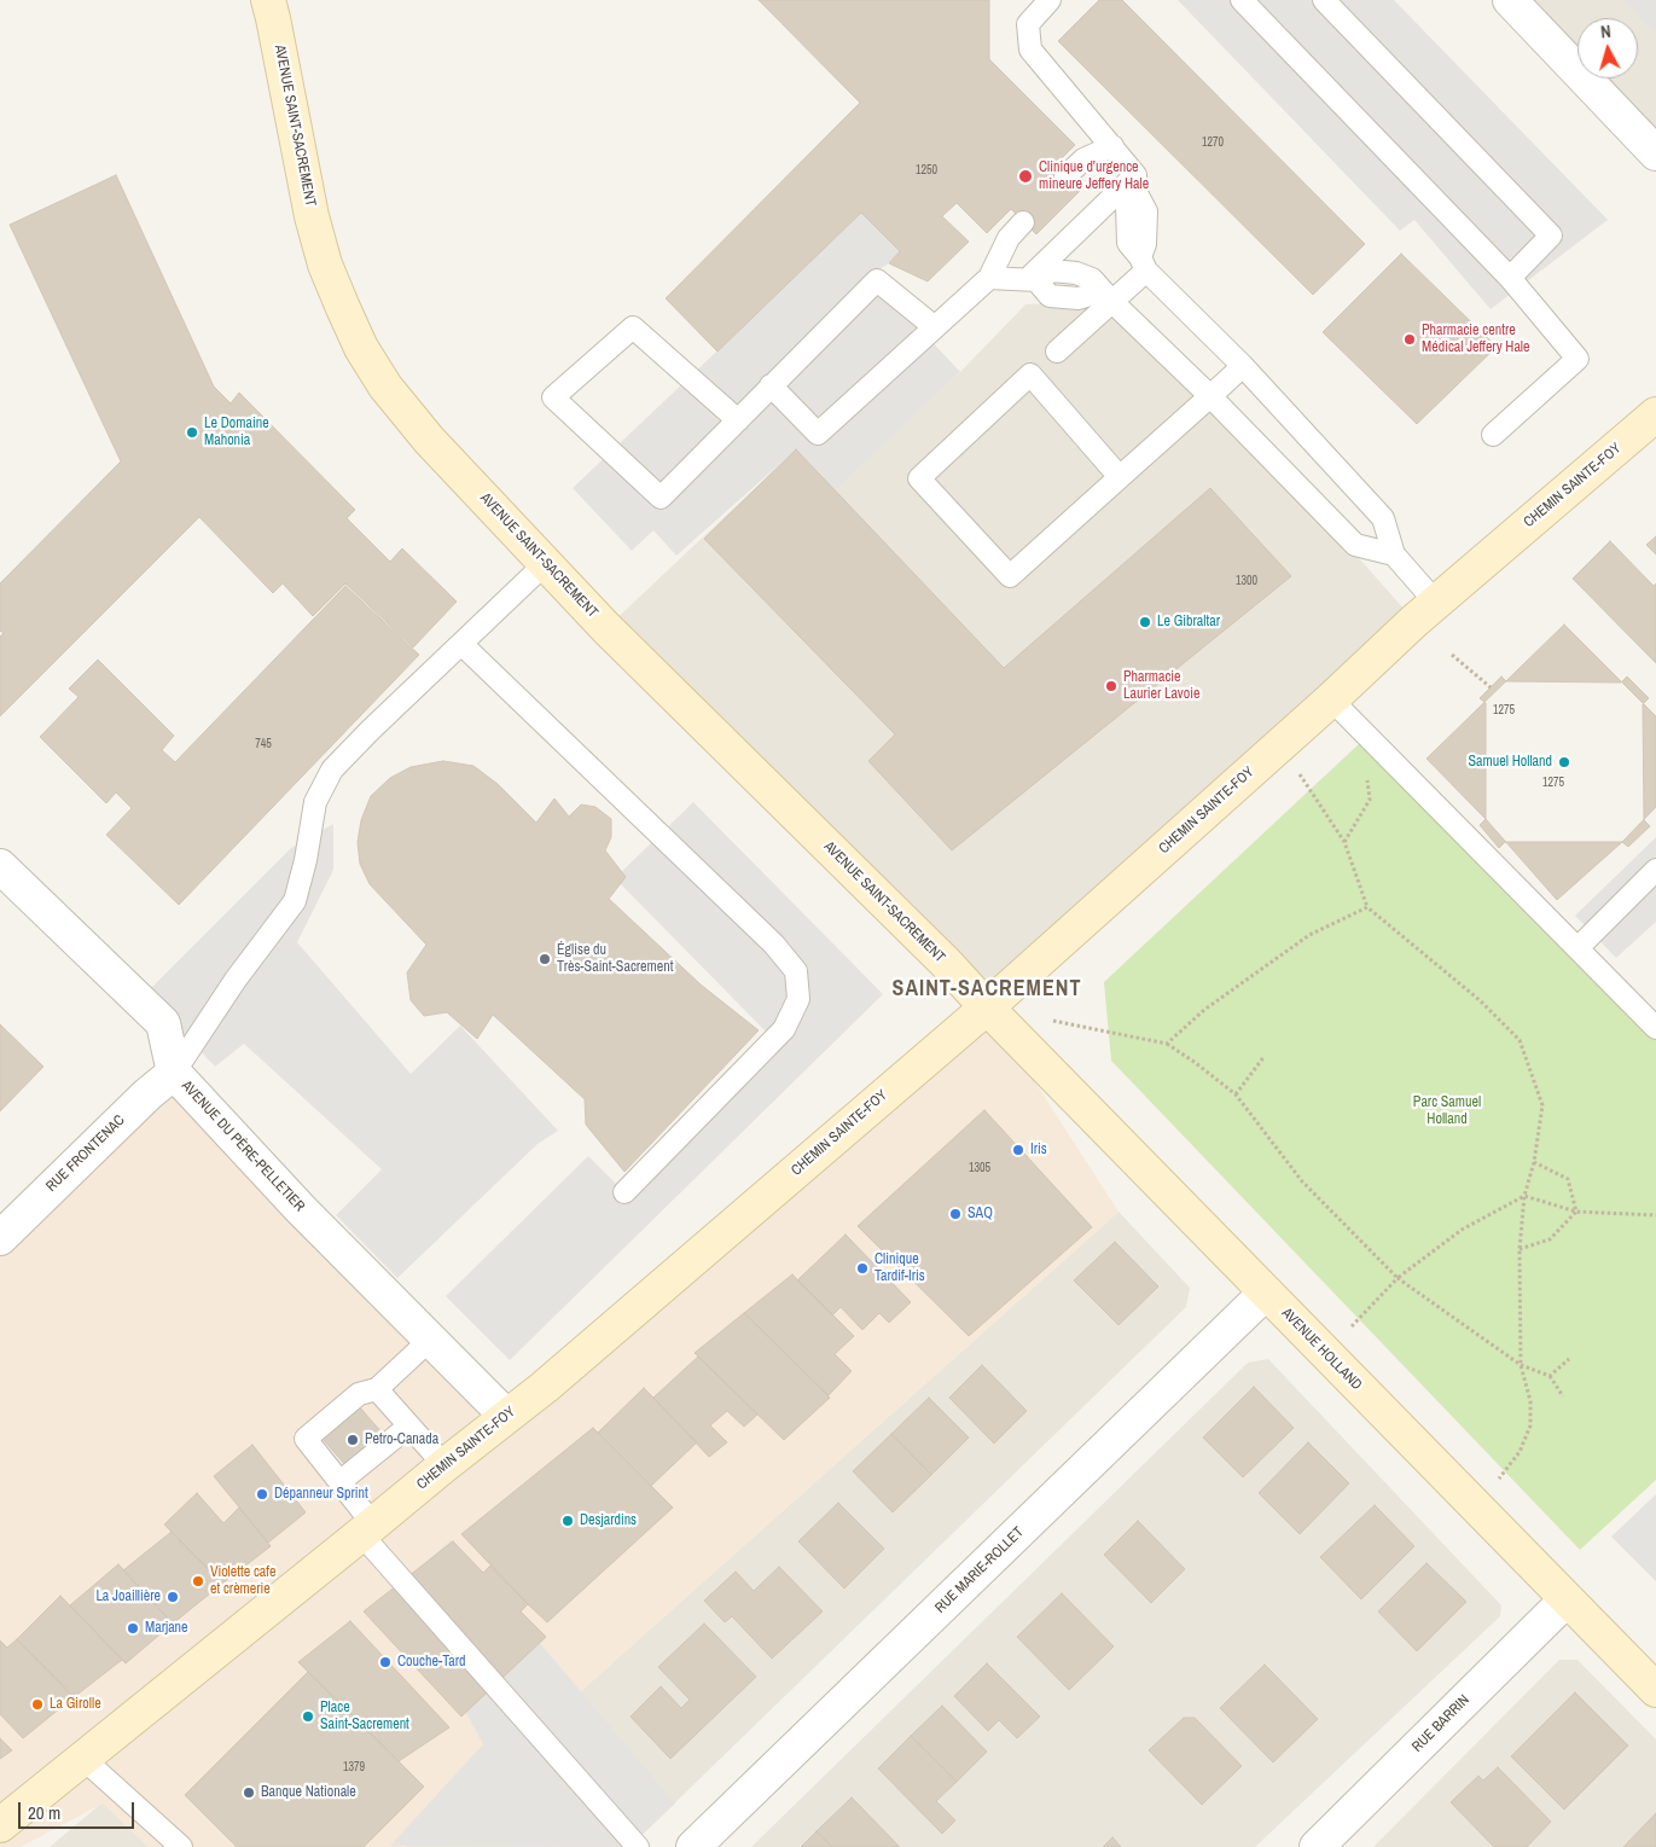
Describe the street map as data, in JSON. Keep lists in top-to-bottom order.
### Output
{
  "streets": {
    "main road": ["AVENUE SAINT-SACREMENT", "CHEMIN SAINTE-FOY", "AVENUE HOLLAND"],
    "street": [
      "AVENUE DU PÈRE-PELLETIER",
      "RUE FRONTENAC",
      "RUE MARIE-ROLLET",
      "RUE BARRIN"
    ]
  },
  "crossings": [
    ["AVENUE SAINT-SACREMENT", "CHEMIN SAINTE-FOY"],
    ["AVENUE SAINT-SACREMENT", "AVENUE HOLLAND"],
    ["CHEMIN SAINTE-FOY", "AVENUE DU PÈRE-PELLETIER"],
    ["CHEMIN SAINTE-FOY", "AVENUE HOLLAND"],
    ["AVENUE DU PÈRE-PELLETIER", "RUE FRONTENAC"],
    ["AVENUE HOLLAND", "RUE MARIE-ROLLET"],
    ["AVENUE HOLLAND", "RUE BARRIN"]
  ],
  "districts": ["SAINT-SACREMENT"],
  "parks": ["Parc Samuel Holland"],
  "places": [
    "Clinique d’urgence mineure Jeffery Hale",
    "Pharmacie centre Médical Jeffery Hale",
    "Le Domaine Mahonia",
    "Le Gibraltar",
    "Pharmacie Laurier Lavoie",
    "Samuel Holland",
    "Église du Très-Saint-Sacrement",
    "Iris",
    "SAQ",
    "Clinique Tardif-Iris",
    "Petro-Canada",
    "Dépanneur Sprint",
    "Desjardins",
    "Violette cafe et crèmerie",
    "La Joaillière",
    "Marjane",
    "Couche-Tard",
    "La Girolle",
    "Place Saint-Sacrement",
    "Banque Nationale"
  ],
  "house_numbers": [
    "1270",
    "1250",
    "1300",
    "1275",
    "745",
    "1275",
    "1305",
    "1379"
  ],
  "scale_bar": "20 m",
  "north": "top"
}
